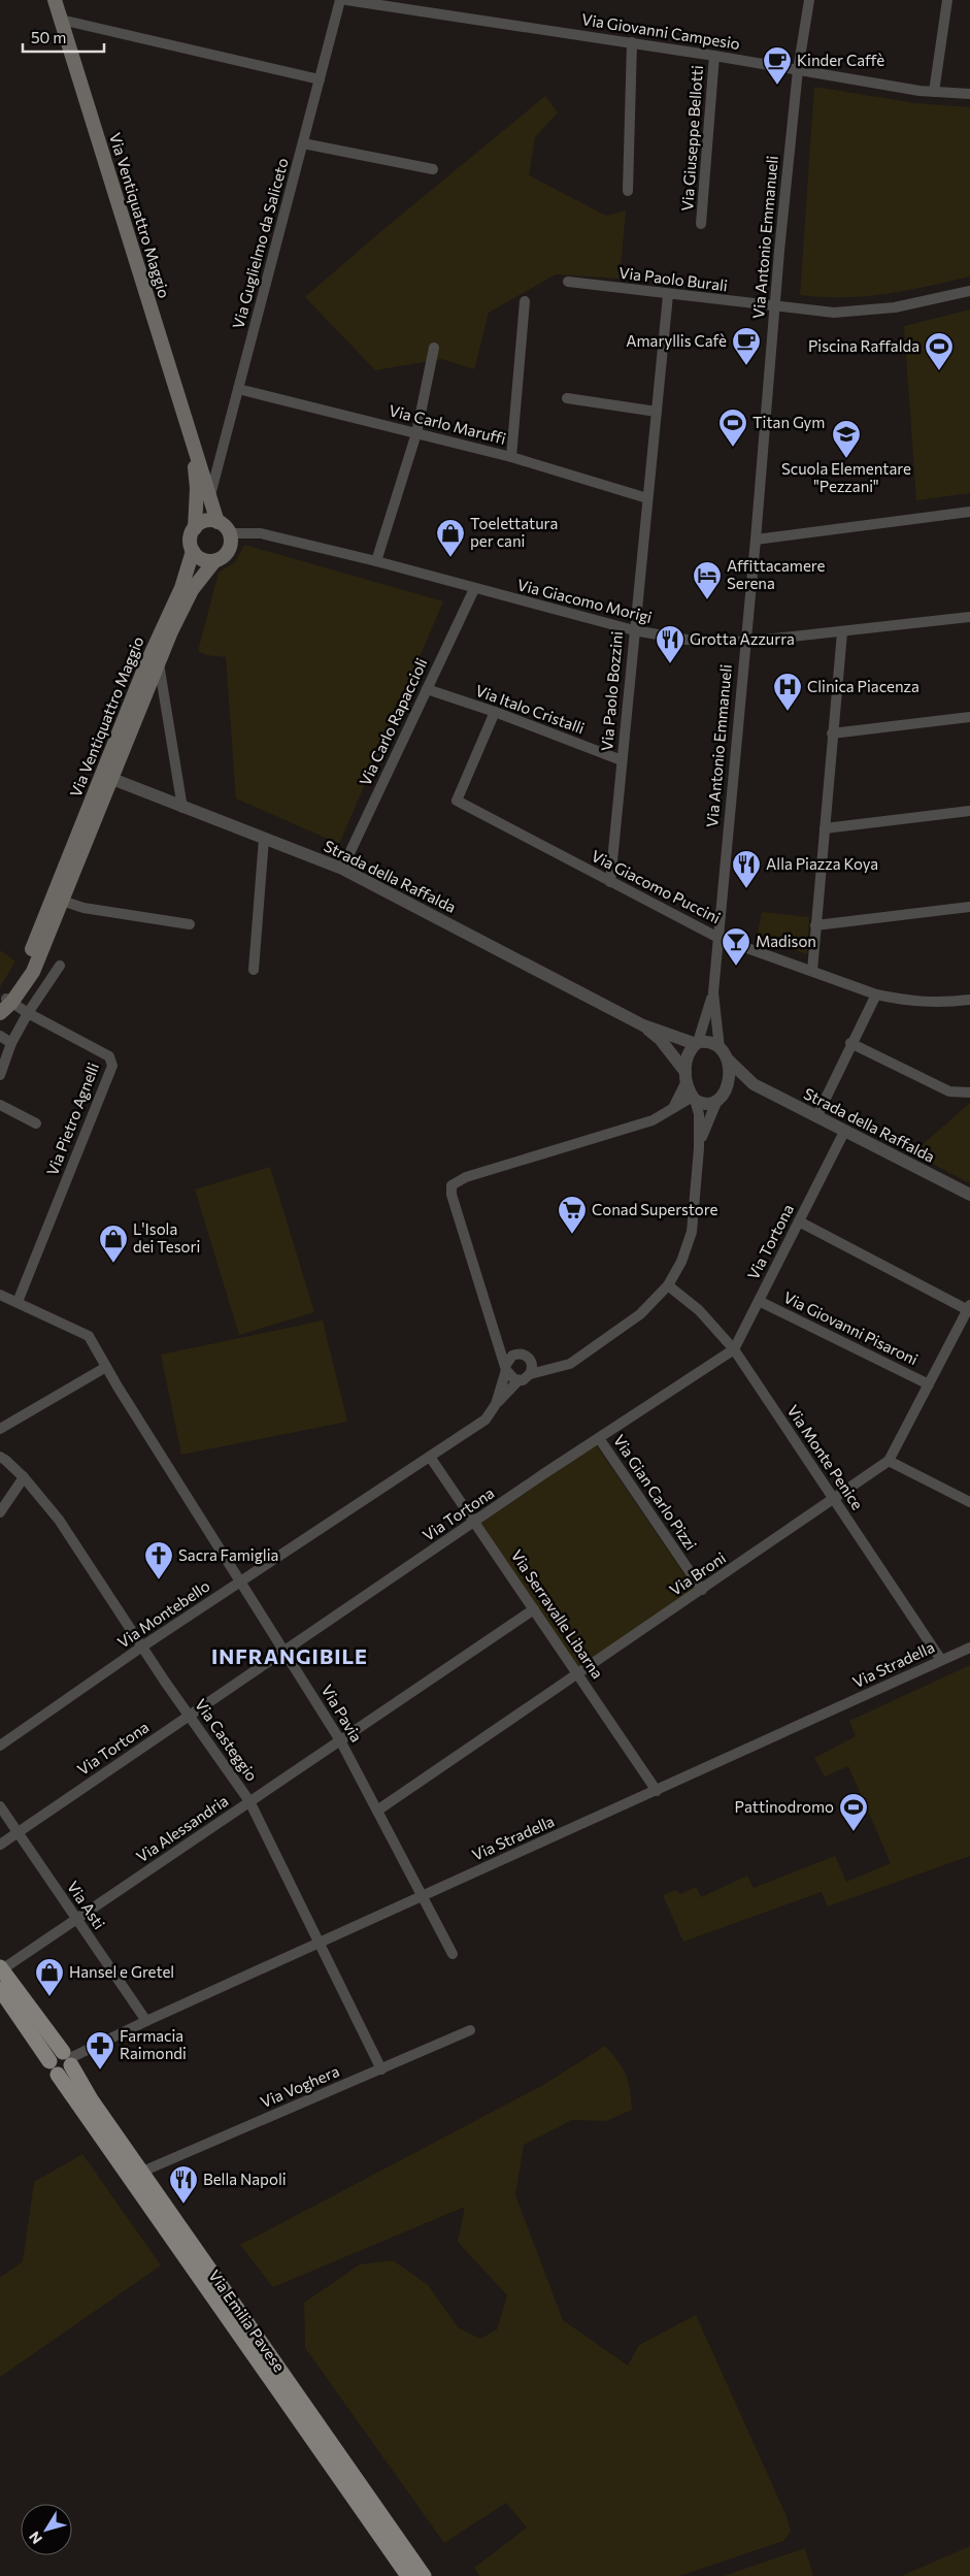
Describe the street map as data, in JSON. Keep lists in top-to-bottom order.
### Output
{
  "streets": {
    "main road": ["Via Ventiquattro Maggio", "Via Emilia Pavese"],
    "street": [
      "Via Giovanni Campesio",
      "Via Giuseppe Bellotti",
      "Via Antonio Emmanueli",
      "Via Guglielmo da Saliceto",
      "Via Paolo Burali",
      "Via Carlo Maruffi",
      "Via Giacomo Morigi",
      "Via Paolo Bozzini",
      "Via Italo Cristalli",
      "Via Carlo Rapaccioli",
      "Strada della Raffalda",
      "Via Giacomo Puccini",
      "Via Pietro Agnelli",
      "Via Tortona",
      "Via Giovanni Pisaroni",
      "Via Monte Penice",
      "Via Gian Carlo Pizzi",
      "Via Broni",
      "Via Montebello",
      "Via Serravalle Libarna",
      "Via Stradella",
      "Via Pavia",
      "Via Casteggio",
      "Via Alessandria",
      "Via Asti",
      "Via Voghera"
    ]
  },
  "crossings": [
    ["Via Giovanni Campesio", "Via Giuseppe Bellotti"],
    ["Via Giovanni Campesio", "Via Antonio Emmanueli"],
    ["Via Ventiquattro Maggio", "Via Guglielmo da Saliceto"],
    ["Via Ventiquattro Maggio", "Via Giacomo Morigi"],
    ["Via Ventiquattro Maggio", "Strada della Raffalda"],
    ["Via Ventiquattro Maggio", "Via Pietro Agnelli"],
    ["Via Antonio Emmanueli", "Via Paolo Burali"],
    ["Via Antonio Emmanueli", "Via Giacomo Morigi"],
    ["Via Antonio Emmanueli", "Strada della Raffalda"],
    ["Via Antonio Emmanueli", "Via Giacomo Puccini"],
    ["Via Guglielmo da Saliceto", "Via Carlo Maruffi"],
    ["Via Paolo Burali", "Via Paolo Bozzini"],
    ["Via Carlo Maruffi", "Via Paolo Bozzini"],
    ["Via Giacomo Morigi", "Via Paolo Bozzini"],
    ["Via Giacomo Morigi", "Via Carlo Rapaccioli"],
    ["Via Paolo Bozzini", "Via Italo Cristalli"],
    ["Via Paolo Bozzini", "Via Giacomo Puccini"],
    ["Via Italo Cristalli", "Via Carlo Rapaccioli"],
    ["Via Italo Cristalli", "Via Giacomo Puccini"],
    ["Via Carlo Rapaccioli", "Strada della Raffalda"],
    ["Strada della Raffalda", "Via Tortona"],
    ["Via Pietro Agnelli", "Via Pavia"],
    ["Via Tortona", "Via Giovanni Pisaroni"],
    ["Via Tortona", "Via Monte Penice"],
    ["Via Tortona", "Via Gian Carlo Pizzi"],
    ["Via Tortona", "Via Serravalle Libarna"],
    ["Via Tortona", "Via Pavia"],
    ["Via Tortona", "Via Casteggio"],
    ["Via Tortona", "Via Asti"],
    ["Via Giovanni Pisaroni", "Via Broni"],
    ["Via Monte Penice", "Via Broni"],
    ["Via Monte Penice", "Via Stradella"],
    ["Via Gian Carlo Pizzi", "Via Broni"],
    ["Via Broni", "Via Serravalle Libarna"],
    ["Via Broni", "Via Pavia"],
    ["Via Montebello", "Via Serravalle Libarna"],
    ["Via Montebello", "Via Pavia"],
    ["Via Montebello", "Via Casteggio"],
    ["Via Serravalle Libarna", "Via Stradella"],
    ["Via Serravalle Libarna", "Via Alessandria"],
    ["Via Stradella", "Via Pavia"],
    ["Via Stradella", "Via Casteggio"],
    ["Via Stradella", "Via Asti"],
    ["Via Stradella", "Via Emilia Pavese"],
    ["Via Pavia", "Via Alessandria"],
    ["Via Casteggio", "Via Alessandria"],
    ["Via Casteggio", "Via Voghera"],
    ["Via Alessandria", "Via Asti"],
    ["Via Alessandria", "Via Emilia Pavese"],
    ["Via Voghera", "Via Emilia Pavese"]
  ],
  "districts": ["INFRANGIBILE"],
  "places": {
    "cafe": ["Kinder Caffè", "Amaryllis Cafè"],
    "sports": ["Piscina Raffalda", "Titan Gym", "Pattinodromo"],
    "school or university": ["Scuola Elementare \"Pezzani\""],
    "shop": ["Toelettatura per cani", "L'Isola dei Tesori", "Hansel e Gretel"],
    "hotel": ["Affittacamere Serena"],
    "restaurant": ["Grotta Azzurra", "Alla Piazza Koya", "Bella Napoli"],
    "hospital": ["Clinica Piacenza"],
    "bar": ["Madison"],
    "supermarket": ["Conad Superstore"],
    "church": ["Sacra Famiglia"],
    "pharmacy": ["Farmacia Raimondi"]
  },
  "scale_bar": "50 m",
  "north": "bottom left"
}
